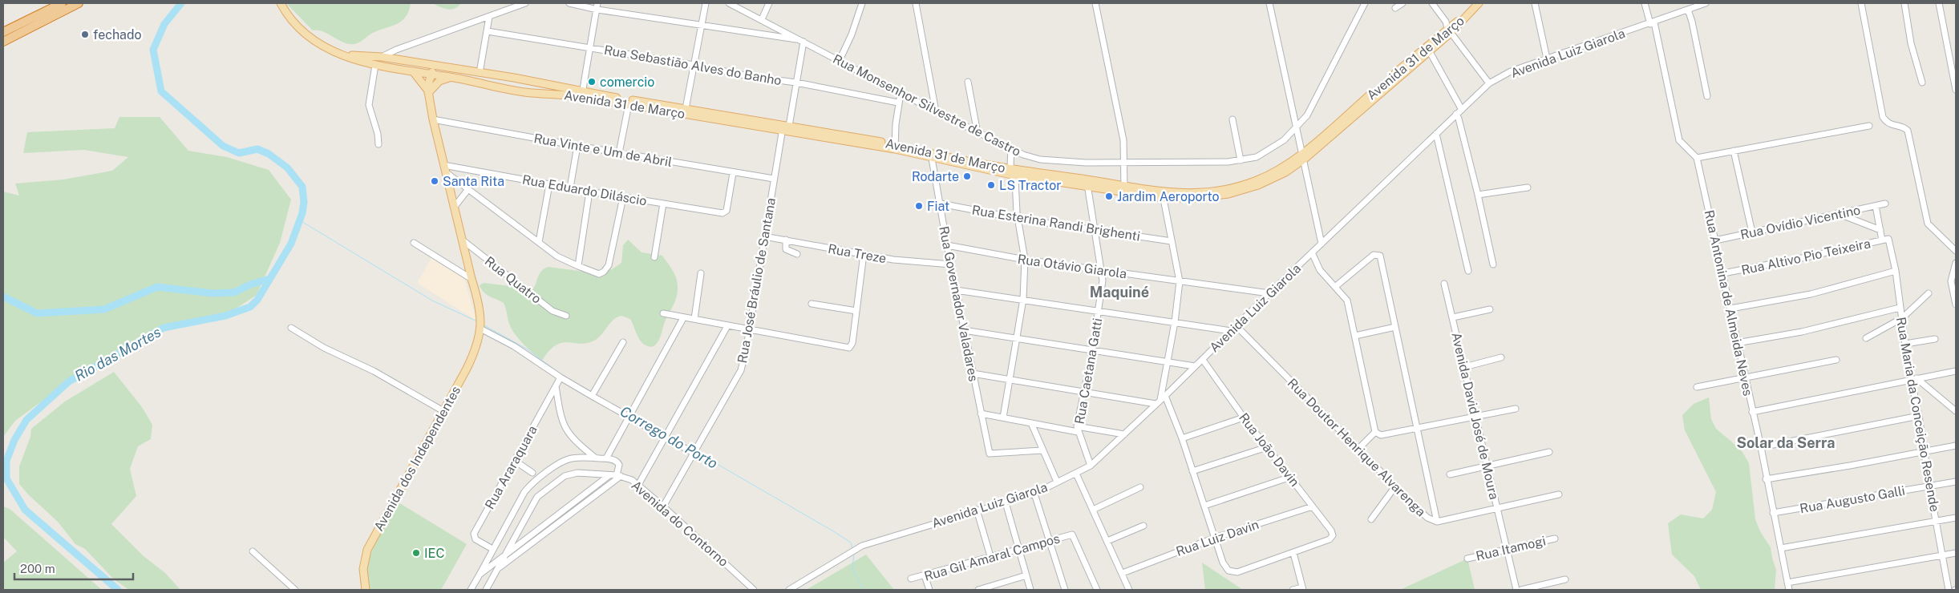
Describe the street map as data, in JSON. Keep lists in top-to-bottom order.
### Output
{
  "streets": {
    "main road": ["Avenida 31 de Março", "Avenida dos Independentes"],
    "street": [
      "Avenida Luiz Giarola",
      "Rua Sebastião Alves do Banho",
      "Rua Monsenhor Silvestre de Castro",
      "Rua Vinte e Um de Abril",
      "Rua Eduardo Diláscio",
      "Rua Ovídio Vicentino",
      "Rua Esterina Randi Brighenti",
      "Rua Treze",
      "Rua Altivo Pio Teixeira",
      "Rua Otávio Giarola",
      "Rua Quatro",
      "Rua José Bráulio de Santana",
      "Rua Antonina de Almeida Neves",
      "Rua Governador Valadares",
      "Rua Caetana Gatti",
      "Rua Maria da Conceição Resende",
      "Avenida David José de Moura",
      "Rua Doutor Henrique Alvarenga",
      "Rua João Davin",
      "Rua Araraquara",
      "Rua Augusto Galli",
      "Avenida do Contorno",
      "Rua Luiz Davin",
      "Rua Itamogi",
      "Rua Gil Amaral Campos"
    ]
  },
  "crossings": [
    ["Avenida Luiz Giarola", "Rua Otávio Giarola"],
    ["Avenida Luiz Giarola", "Rua Caetana Gatti"],
    ["Avenida Luiz Giarola", "Rua Doutor Henrique Alvarenga"],
    ["Avenida Luiz Giarola", "Rua João Davin"],
    ["Avenida 31 de Março", "Rua José Bráulio de Santana"],
    ["Avenida 31 de Março", "Rua Governador Valadares"],
    ["Avenida 31 de Março", "Rua Caetana Gatti"],
    ["Rua Sebastião Alves do Banho", "Rua José Bráulio de Santana"],
    ["Rua Monsenhor Silvestre de Castro", "Rua José Bráulio de Santana"],
    ["Rua Vinte e Um de Abril", "Rua Eduardo Diláscio"],
    ["Rua Vinte e Um de Abril", "Rua José Bráulio de Santana"],
    ["Rua Vinte e Um de Abril", "Avenida dos Independentes"],
    ["Rua Eduardo Diláscio", "Avenida dos Independentes"],
    ["Rua Ovídio Vicentino", "Rua Antonina de Almeida Neves"],
    ["Rua Ovídio Vicentino", "Rua Maria da Conceição Resende"],
    ["Rua Esterina Randi Brighenti", "Rua Governador Valadares"],
    ["Rua Esterina Randi Brighenti", "Rua Caetana Gatti"],
    ["Rua Treze", "Rua José Bráulio de Santana"],
    ["Rua Treze", "Rua Governador Valadares"],
    ["Rua Altivo Pio Teixeira", "Rua Antonina de Almeida Neves"],
    ["Rua Altivo Pio Teixeira", "Rua Maria da Conceição Resende"],
    ["Rua Otávio Giarola", "Rua Governador Valadares"],
    ["Rua Otávio Giarola", "Rua Caetana Gatti"],
    ["Rua Quatro", "Avenida dos Independentes"],
    ["Rua José Bráulio de Santana", "Avenida do Contorno"],
    ["Rua Antonina de Almeida Neves", "Rua Augusto Galli"],
    ["Rua Maria da Conceição Resende", "Rua Augusto Galli"],
    ["Avenida David José de Moura", "Rua Doutor Henrique Alvarenga"],
    ["Avenida David José de Moura", "Rua Itamogi"],
    ["Rua João Davin", "Rua Luiz Davin"]
  ],
  "districts": ["Maquiné", "Solar da Serra"],
  "water": ["Rio das Mortes", "Corrego do Porto"],
  "places": [
    "fechado",
    "comercio",
    "Rodarte",
    "Santa Rita",
    "LS Tractor",
    "Jardim Aeroporto",
    "Fiat",
    "IEC"
  ],
  "scale_bar": "200 m"
}
